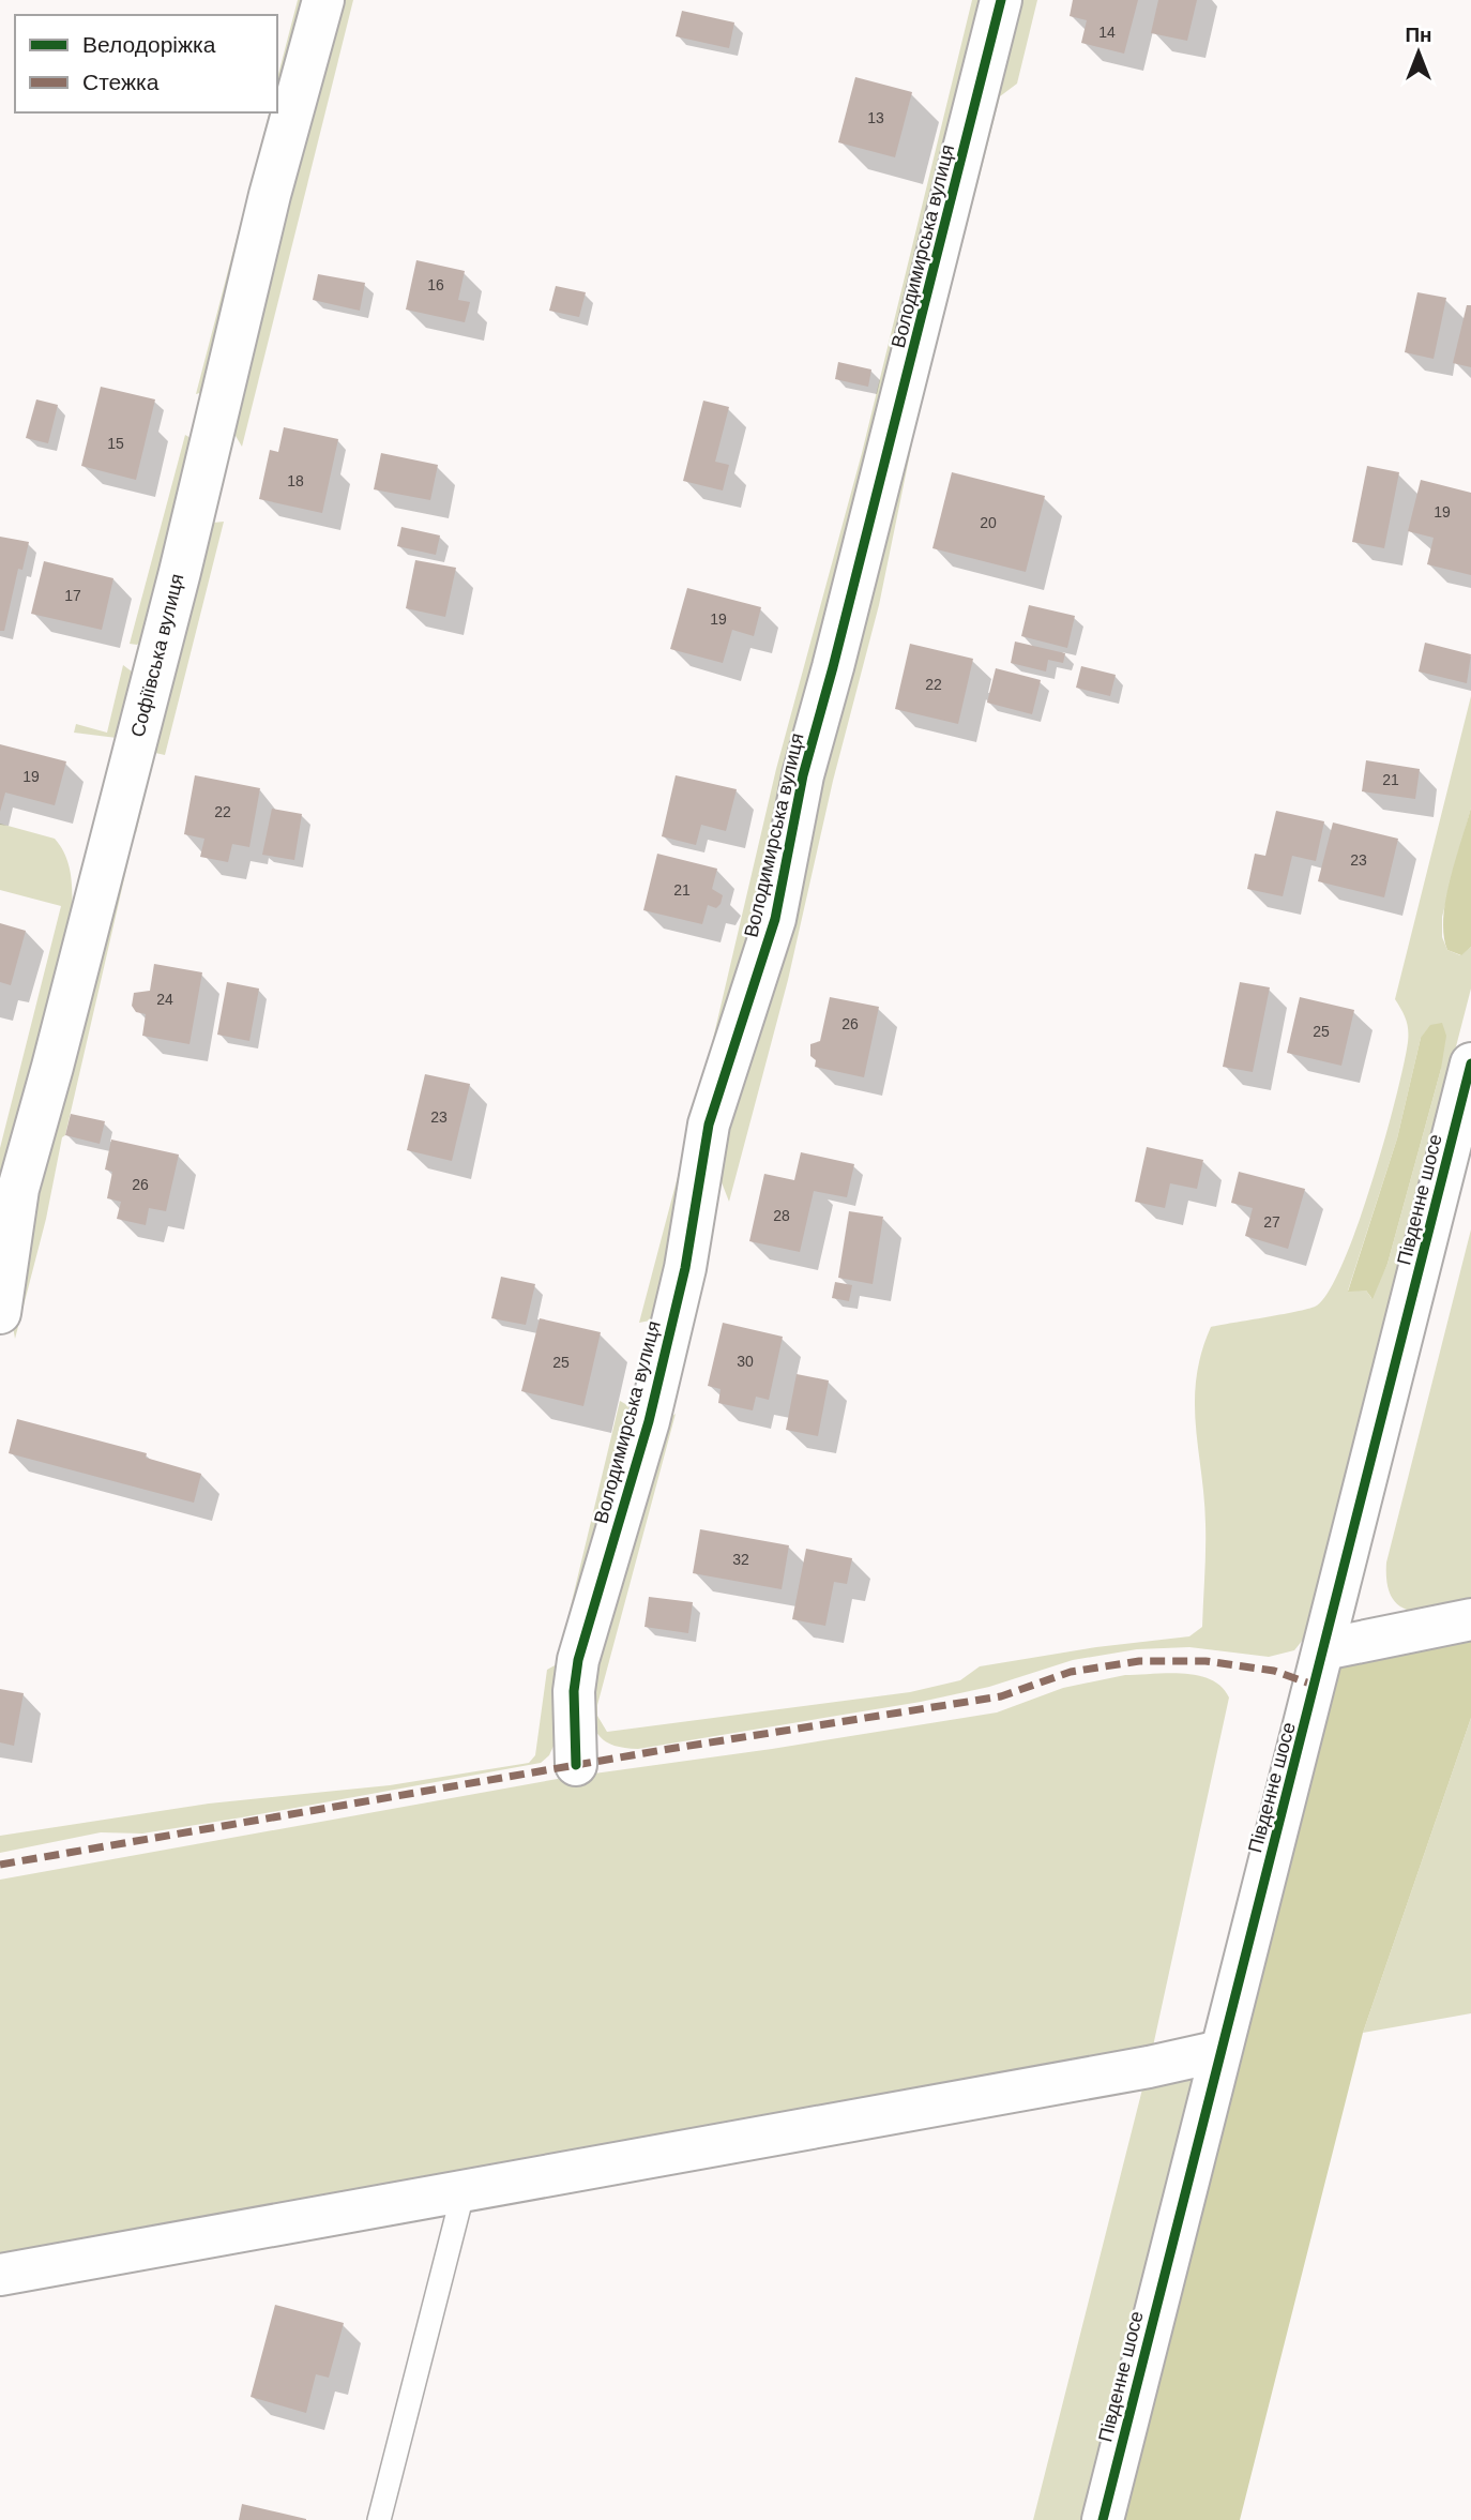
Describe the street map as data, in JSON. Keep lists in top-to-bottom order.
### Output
{
  "streets": {
    "street": ["Володимирська вулиця", "Софіївська вулиця", "Південне шосе"]
  },
  "house_numbers": [
    "14",
    "13",
    "16",
    "15",
    "18",
    "19",
    "20",
    "17",
    "19",
    "22",
    "19",
    "21",
    "22",
    "23",
    "21",
    "24",
    "26",
    "25",
    "23",
    "26",
    "28",
    "27",
    "30",
    "25",
    "32"
  ],
  "legend": ["Велодоріжка", "Стежка"],
  "north": "top"
}
